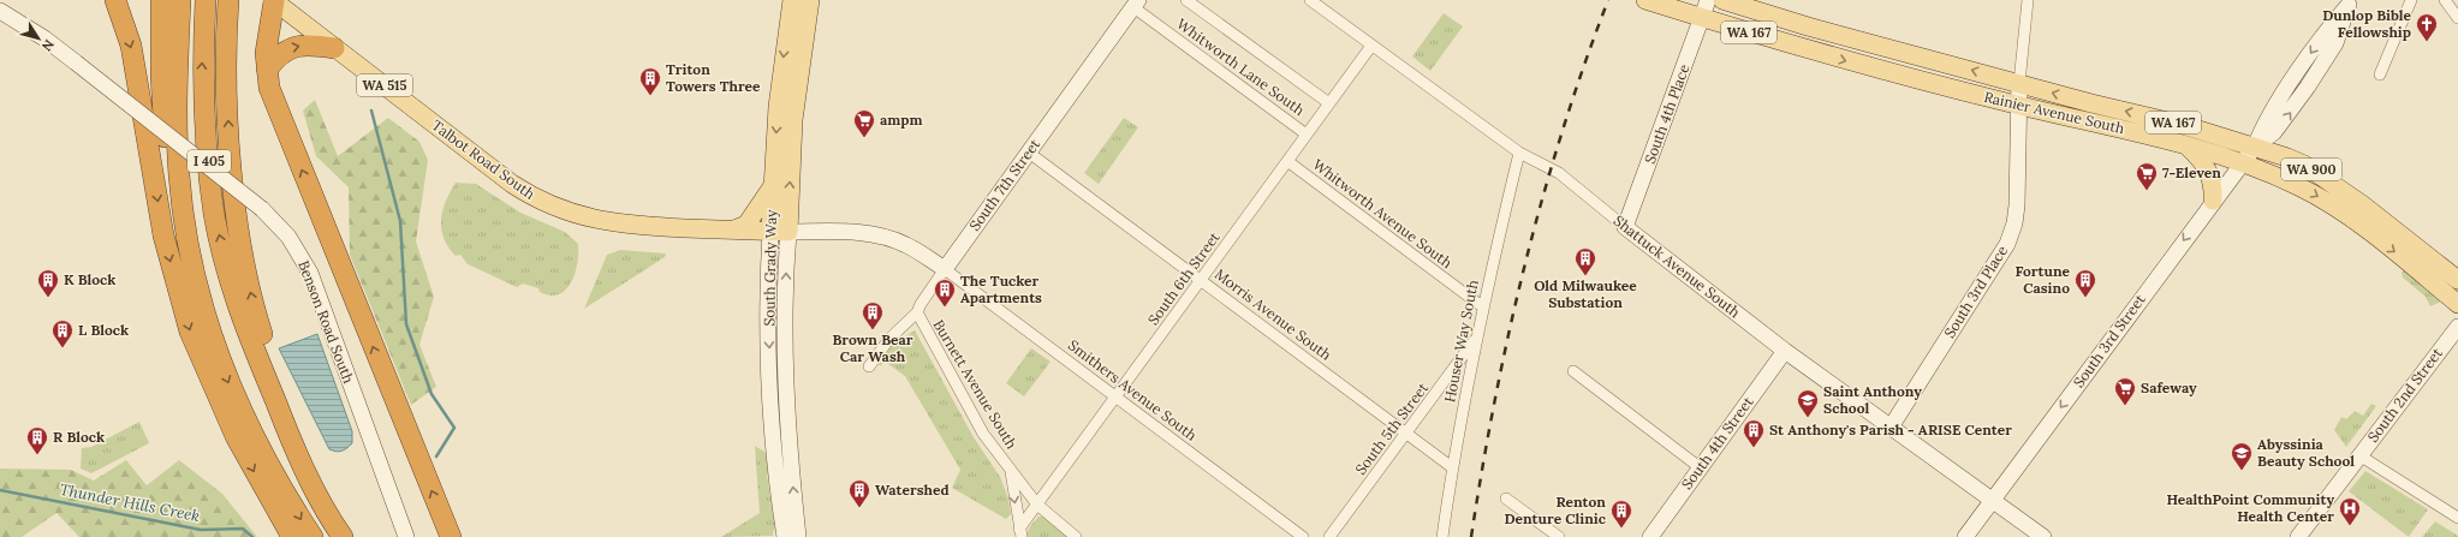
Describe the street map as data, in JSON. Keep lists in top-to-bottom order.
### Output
{
  "streets": {
    "highway": ["I 405"],
    "main road": [
      "WA 167",
      "WA 515",
      "Rainier Avenue South",
      "Talbot Road South",
      "WA 900",
      "South Grady Way"
    ],
    "street": [
      "Whitworth Lane South",
      "South 4th Place",
      "South 7th Street",
      "Whitworth Avenue South",
      "Shattuck Avenue South",
      "South 6th Street",
      "South 3rd Place",
      "Morris Avenue South",
      "Benson Road South",
      "Houser Way South",
      "South 3rd Street",
      "Burnett Avenue South",
      "Smithers Avenue South",
      "South 2nd Street",
      "South 5th Street",
      "South 4th Street"
    ]
  },
  "crossings": [
    ["Whitworth Lane South", "South 7th Street"],
    ["Whitworth Lane South", "South 6th Street"],
    ["Rainier Avenue South", "South 4th Place"],
    ["Rainier Avenue South", "South 3rd Place"],
    ["Rainier Avenue South", "South 3rd Street"],
    ["South 4th Place", "Shattuck Avenue South"],
    ["Talbot Road South", "South Grady Way"],
    ["South 7th Street", "Morris Avenue South"],
    ["South 7th Street", "Burnett Avenue South"],
    ["South 7th Street", "Smithers Avenue South"],
    ["Whitworth Avenue South", "South 6th Street"],
    ["Whitworth Avenue South", "Houser Way South"],
    ["Shattuck Avenue South", "South 6th Street"],
    ["Shattuck Avenue South", "South 3rd Place"],
    ["Shattuck Avenue South", "Houser Way South"],
    ["Shattuck Avenue South", "South 3rd Street"],
    ["Shattuck Avenue South", "South 4th Street"],
    ["South 6th Street", "Morris Avenue South"],
    ["South 6th Street", "Burnett Avenue South"],
    ["South 6th Street", "Smithers Avenue South"],
    ["Morris Avenue South", "Houser Way South"],
    ["Morris Avenue South", "South 5th Street"],
    ["Houser Way South", "South 5th Street"]
  ],
  "one_way": ["South 3rd Street"],
  "water": ["Thunder Hills Creek"],
  "places": {
    "church": ["Dunlop Bible Fellowship"],
    "building": [
      "Triton Towers Three",
      "Old Milwaukee Substation",
      "K Block",
      "Fortune Casino",
      "The Tucker Apartments",
      "Brown Bear Car Wash",
      "L Block",
      "St Anthony's Parish - ARISE Center",
      "R Block",
      "Watershed",
      "Renton Denture Clinic"
    ],
    "supermarket": ["ampm", "7-Eleven", "Safeway"],
    "school or university": ["Saint Anthony School", "Abyssinia Beauty School"],
    "hospital": ["HealthPoint Community Health Center"]
  },
  "north": "bottom right"
}
